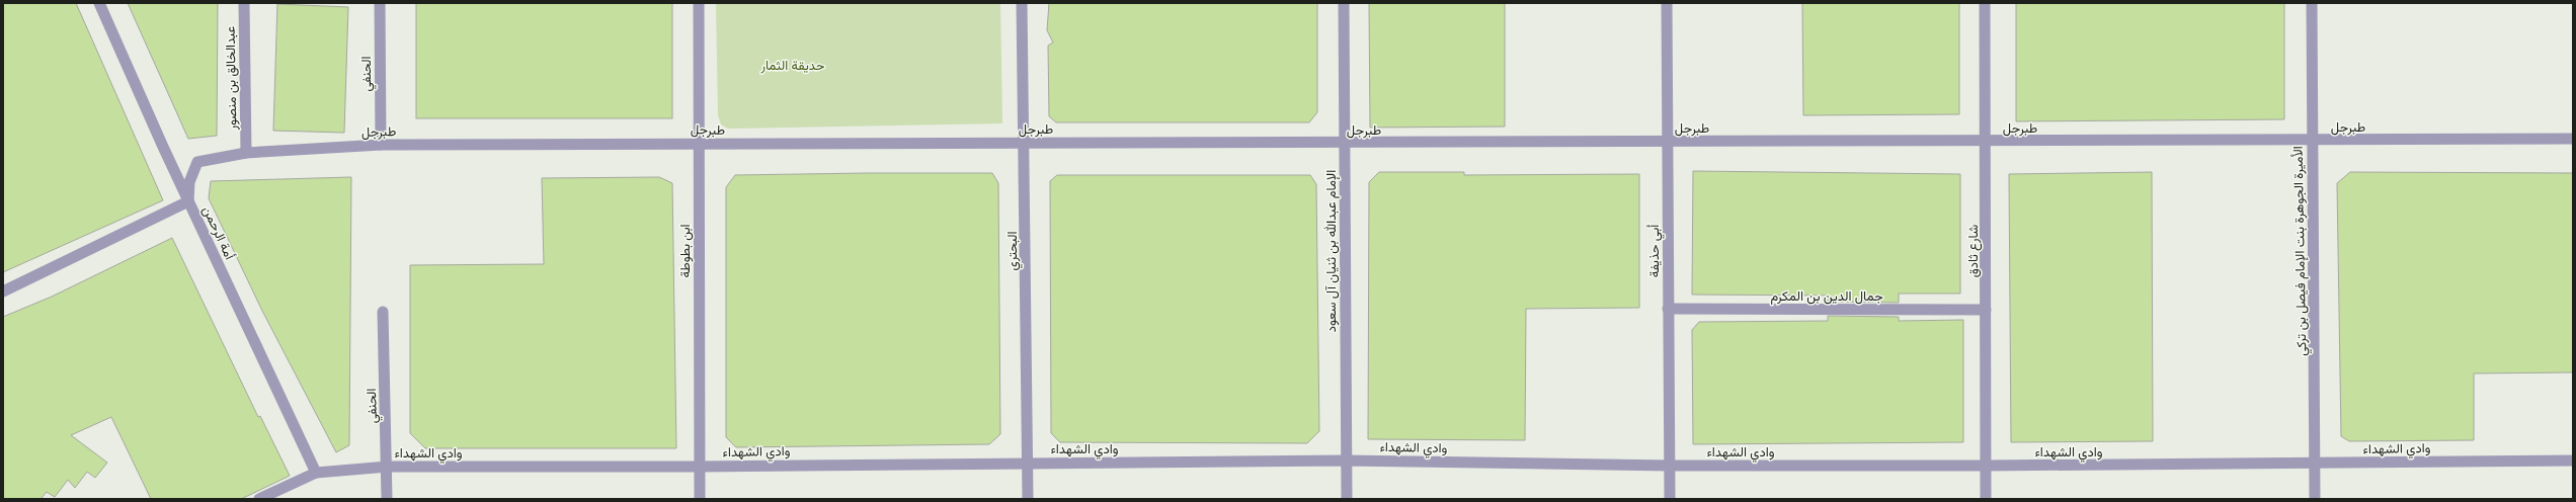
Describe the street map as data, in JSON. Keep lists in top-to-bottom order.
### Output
{
  "streets": {
    "street": [
      "الحنفي",
      "عبدالخالق بن منصور",
      "طبرجل",
      "أمة الرحمن",
      "ابن بطوطة",
      "البحتري",
      "الإمام عبدالله بن ثنيان آل سعود",
      "أبي حذيفة",
      "شارع ثادق",
      "الأميرة الجوهرة بنت الإمام فيصل بن تركي",
      "جمال الدين بن المكرم",
      "وادي الشهداء"
    ]
  },
  "crossings": [
    ["الحنفي", "طبرجل"],
    ["الحنفي", "وادي الشهداء"],
    ["عبدالخالق بن منصور", "طبرجل"],
    ["طبرجل", "أمة الرحمن"],
    ["طبرجل", "ابن بطوطة"],
    ["طبرجل", "البحتري"],
    ["طبرجل", "الإمام عبدالله بن ثنيان آل سعود"],
    ["طبرجل", "أبي حذيفة"],
    ["طبرجل", "شارع ثادق"],
    ["طبرجل", "الأميرة الجوهرة بنت الإمام فيصل بن تركي"],
    ["أمة الرحمن", "وادي الشهداء"],
    ["ابن بطوطة", "وادي الشهداء"],
    ["البحتري", "وادي الشهداء"],
    ["الإمام عبدالله بن ثنيان آل سعود", "وادي الشهداء"],
    ["أبي حذيفة", "جمال الدين بن المكرم"],
    ["أبي حذيفة", "وادي الشهداء"],
    ["شارع ثادق", "جمال الدين بن المكرم"],
    ["شارع ثادق", "وادي الشهداء"],
    ["الأميرة الجوهرة بنت الإمام فيصل بن تركي", "وادي الشهداء"]
  ],
  "parks": ["حديقة الثمار"]
}
